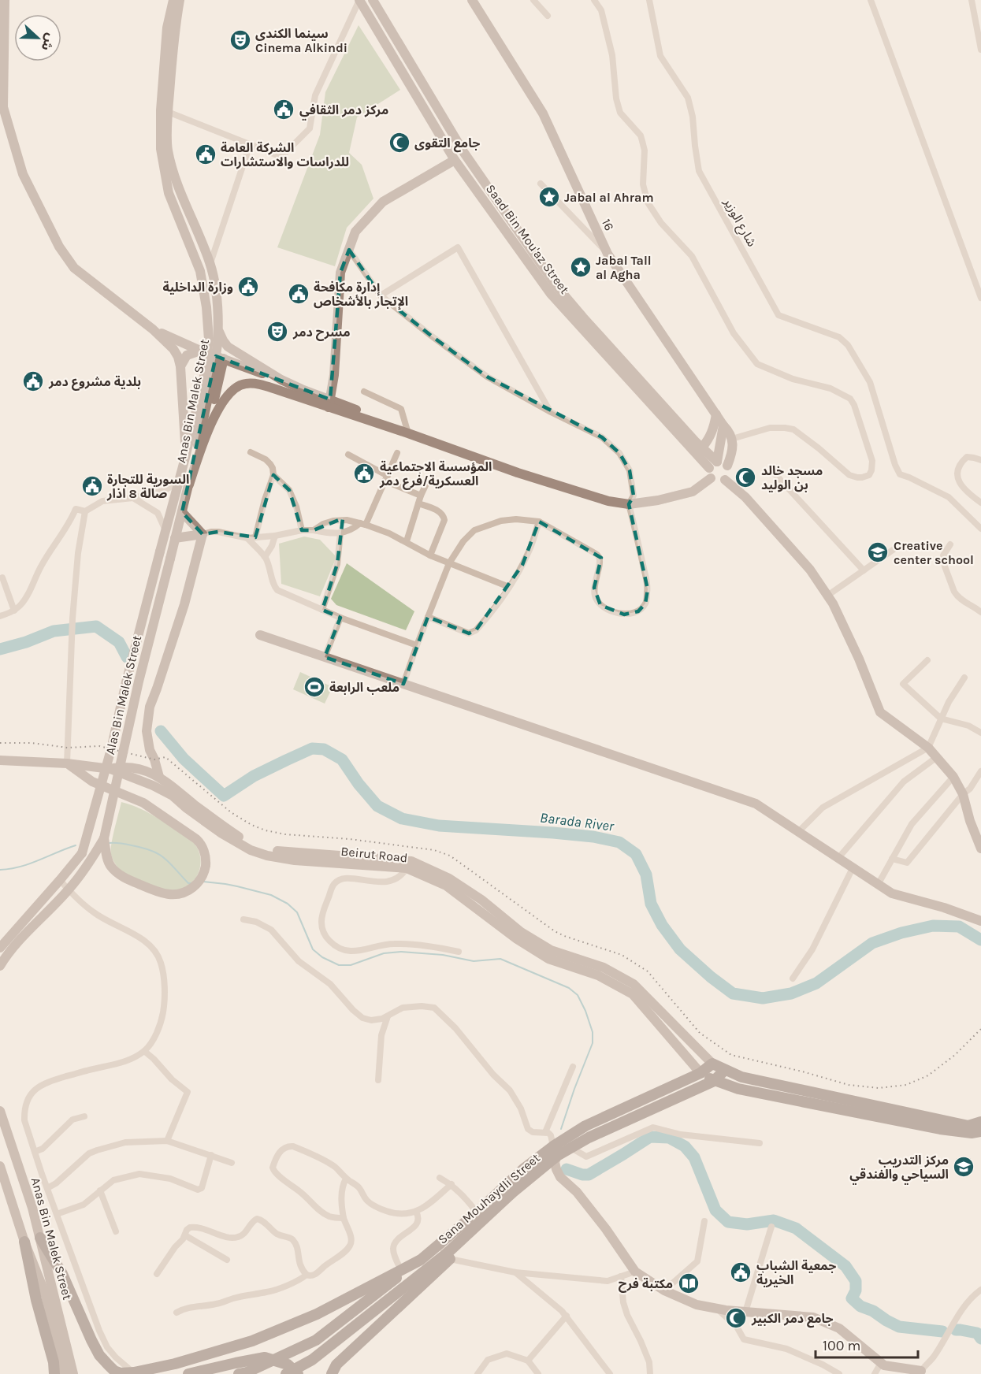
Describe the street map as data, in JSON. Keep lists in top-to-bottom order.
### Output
{
  "streets": {
    "main road": ["Sana Mouhaydli Street"],
    "street": [
      "شارع الوزير",
      "16",
      "Saad Bin Mou'az Street",
      "Anas Bin Malek Street",
      "Alas Bin Malek Street",
      "Beirut Road"
    ]
  },
  "crossings": [
    ["Anas Bin Malek Street", "Alas Bin Malek Street"]
  ],
  "water": ["Barada River"],
  "places": {
    "theatre": ["سينما الكندي Cinema Alkindi", "مسرح دمر"],
    "public building": [
      "مركز دمر الثقافي",
      "الشركة العامة للدراسات والاستشارات",
      "وزارة الداخلية",
      "إدارة مكافحة الإتجار بالأشخاص",
      "بلدية مشروع دمر",
      "المؤسسة الاجتماعية العسكرية/فرع دمر",
      "السورية للتجارة صالة 8 اذار",
      "جمعية الشباب الخيرية"
    ],
    "mosque": ["جامع التقوى", "مسجد خالد بن الوليد", "جامع دمر الكبير"],
    "place": ["Jabal al Ahram", "Jabal Tall al Agha"],
    "school or university": ["Creative center school", "مركز التدريب السياحي والفندقي"],
    "sports": ["ملعب الرابعة"],
    "library": ["مكتبة فرح"]
  },
  "scale_bar": "100 m",
  "north": "right"
}
